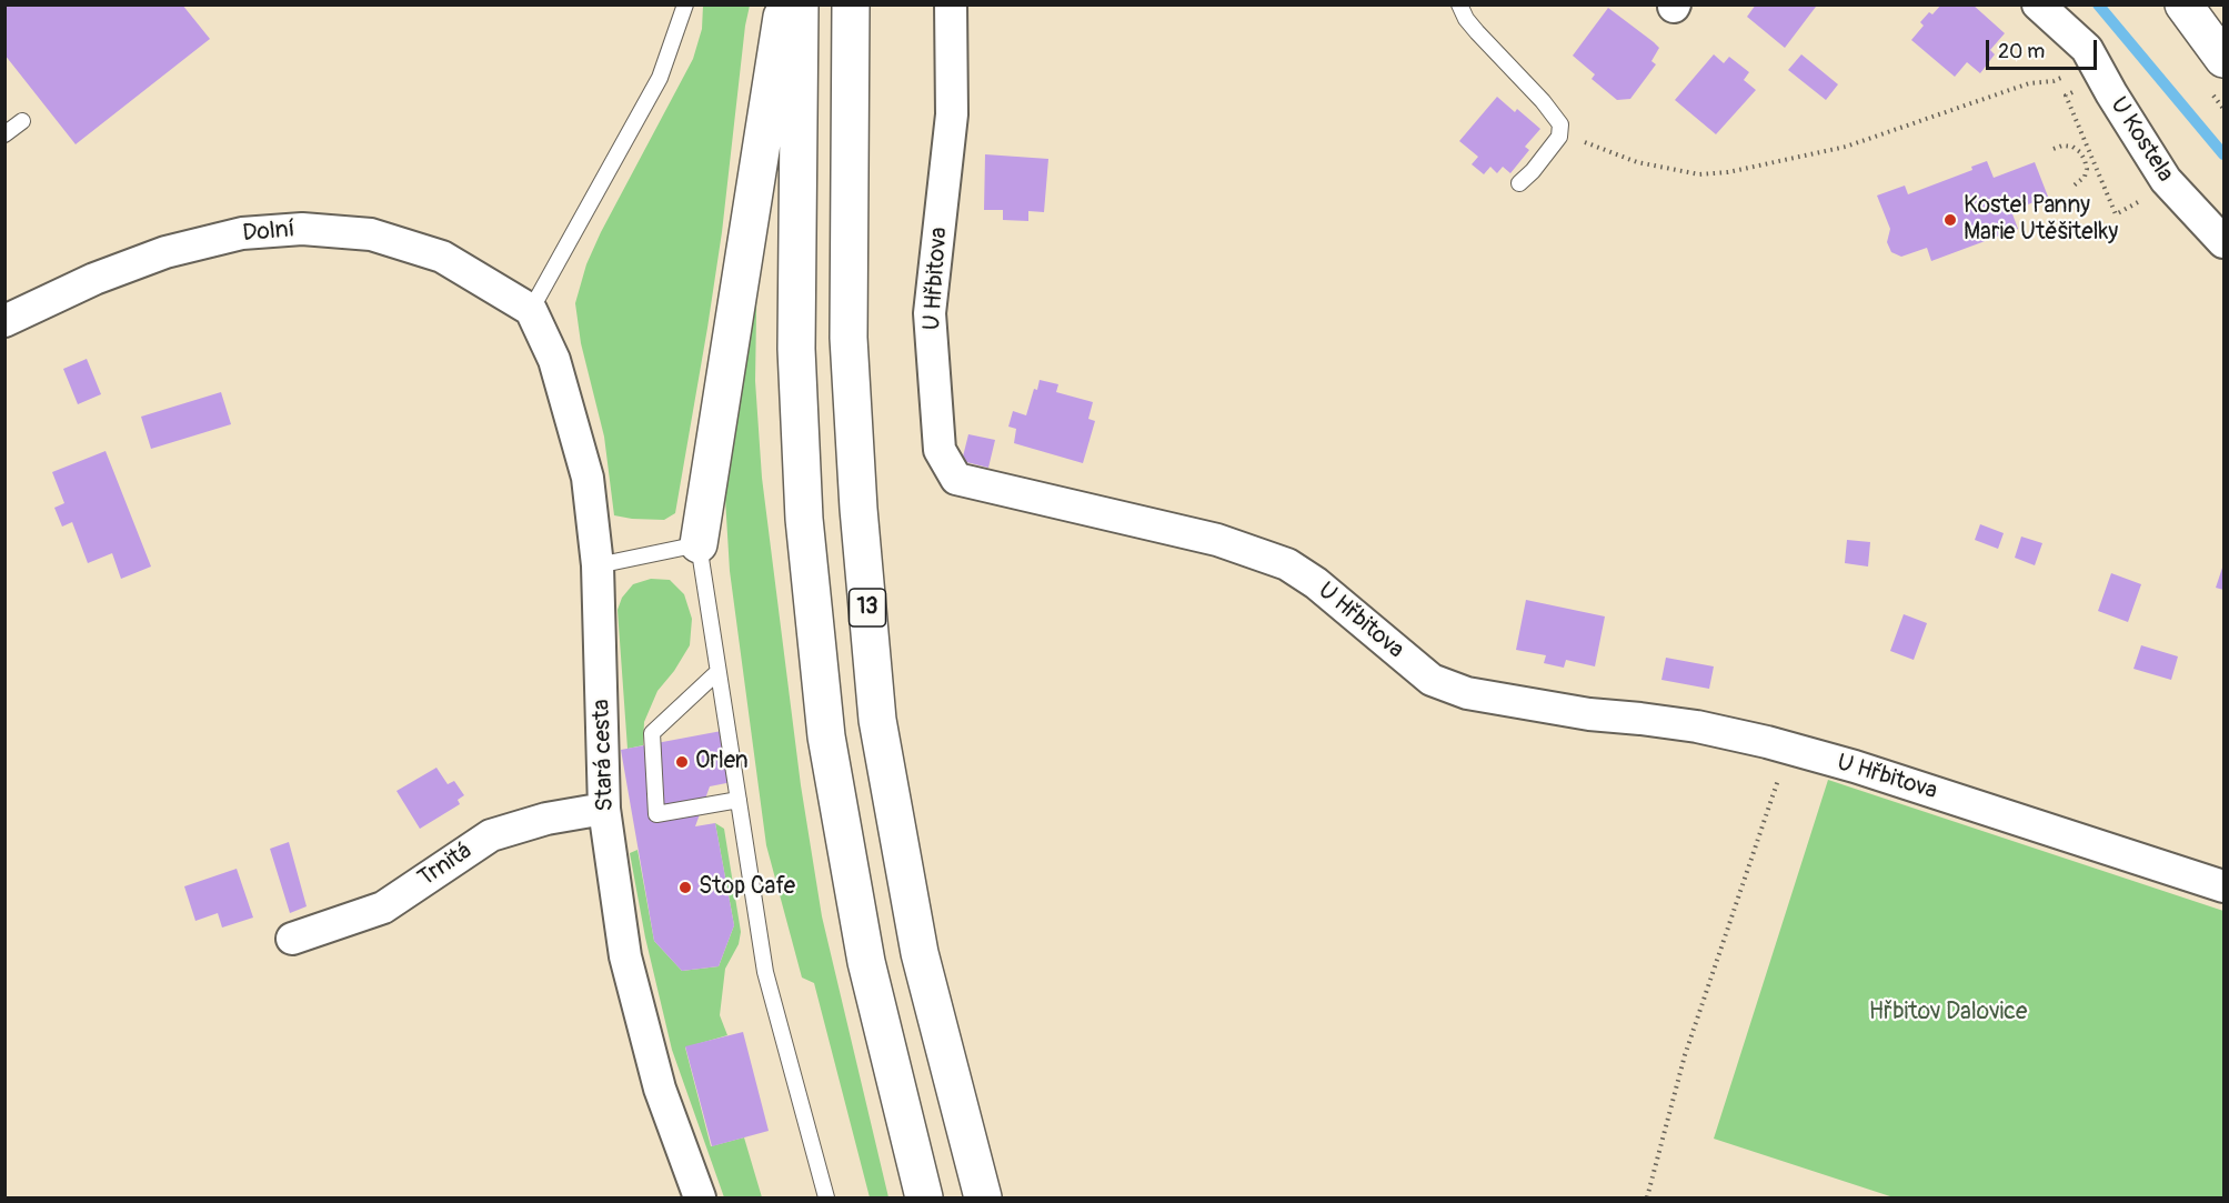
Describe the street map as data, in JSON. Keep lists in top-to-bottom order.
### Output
{
  "streets": {
    "main road": ["13"],
    "street": [
      "U Kostela",
      "Dolní",
      "U Hřbitova",
      "Stará cesta",
      "Trnitá"
    ]
  },
  "crossings": [
    ["Dolní", "Stará cesta"],
    ["Stará cesta", "Trnitá"]
  ],
  "parks": ["Hřbitov Dalovice"],
  "places": ["Kostel Panny Marie Utěšitelky", "Orlen", "Stop Cafe"],
  "scale_bar": "20 m"
}
